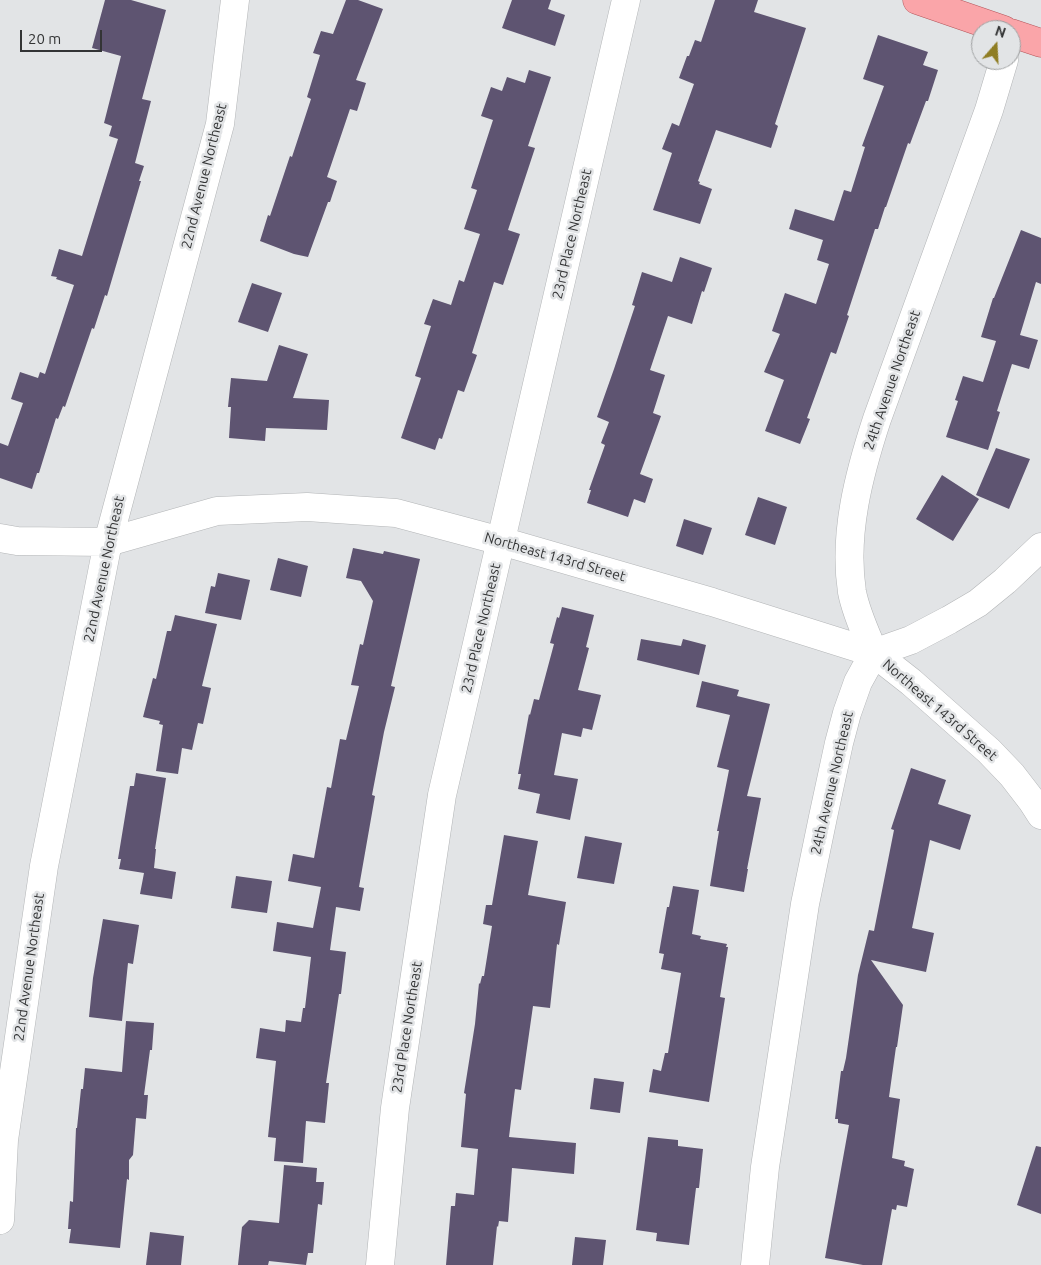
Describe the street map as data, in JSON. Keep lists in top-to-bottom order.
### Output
{
  "streets": {
    "street": [
      "22nd Avenue Northeast",
      "23rd Place Northeast",
      "24th Avenue Northeast",
      "Northeast 143rd Street"
    ]
  },
  "crossings": [
    ["22nd Avenue Northeast", "Northeast 143rd Street"],
    ["23rd Place Northeast", "Northeast 143rd Street"],
    ["24th Avenue Northeast", "Northeast 143rd Street"]
  ],
  "scale_bar": "20 m",
  "north": "top"
}
